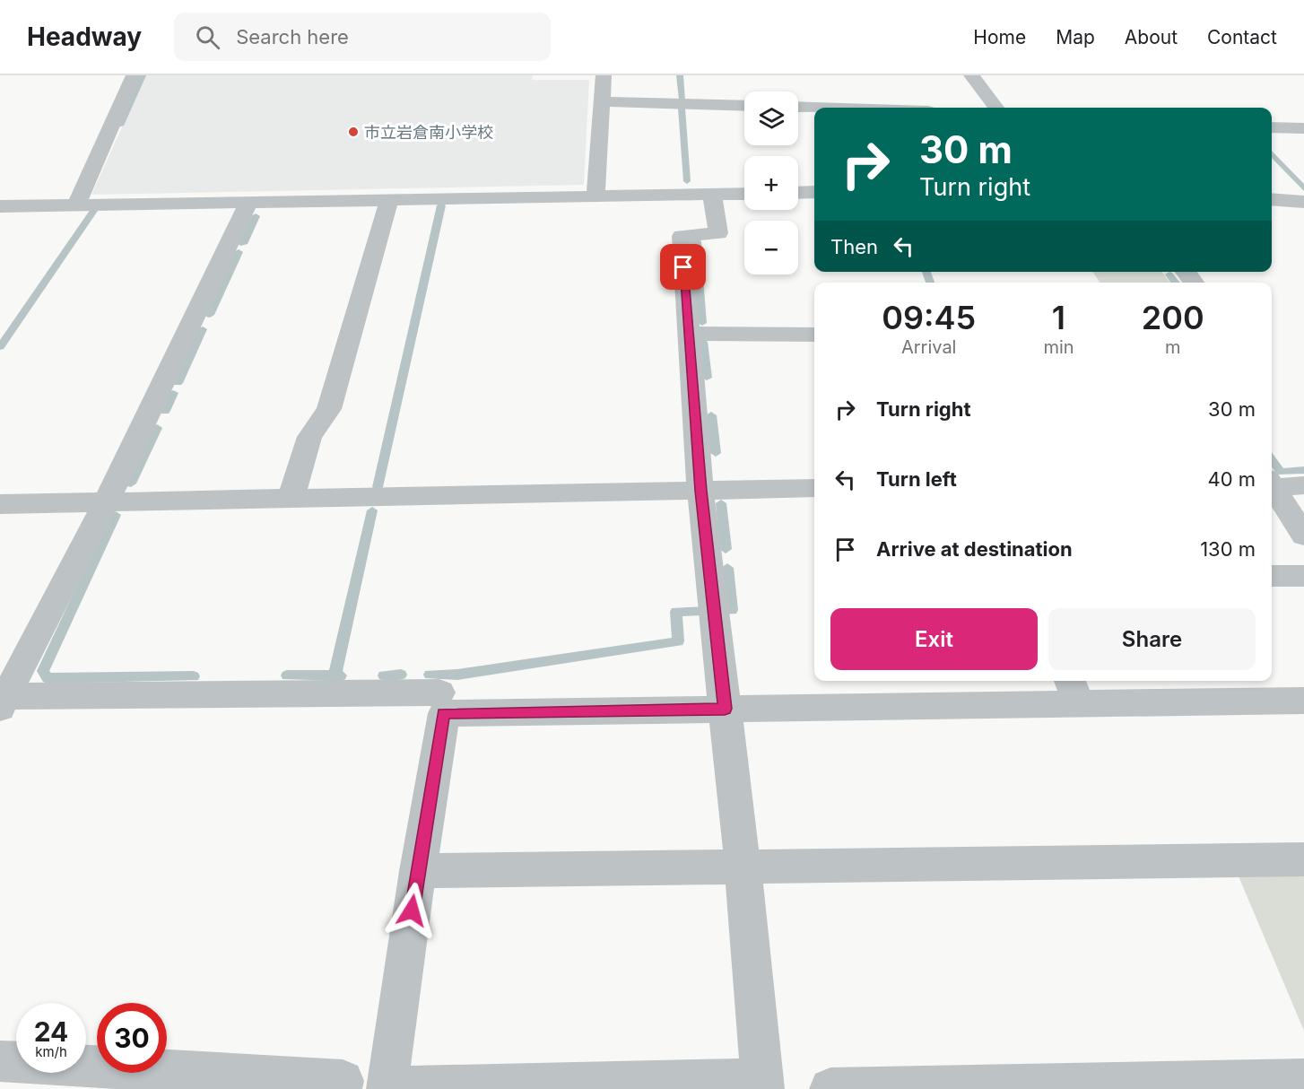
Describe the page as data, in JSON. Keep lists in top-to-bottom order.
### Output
{
  "places": ["市立岩倉南小学校"],
  "page": {
    "header": "Headway",
    "search": "Search here",
    "nav": [
      "Home",
      "Map",
      "About",
      "Contact"
    ],
    "map_buttons": ["+", "−"],
    "turn": ["30 m", "Turn right"],
    "then": "Then",
    "eta": [
      "09:45",
      "Arrival",
      "1",
      "min",
      "200",
      "m"
    ],
    "list": [
      {
        "name": "Turn right",
        "value": "30 m"
      },
      {
        "name": "Turn left",
        "value": "40 m"
      },
      {
        "name": "Arrive at destination",
        "value": "130 m"
      }
    ],
    "buttons": ["Exit", "Share"],
    "speed": "24 km/h",
    "limit": "30"
  }
}
